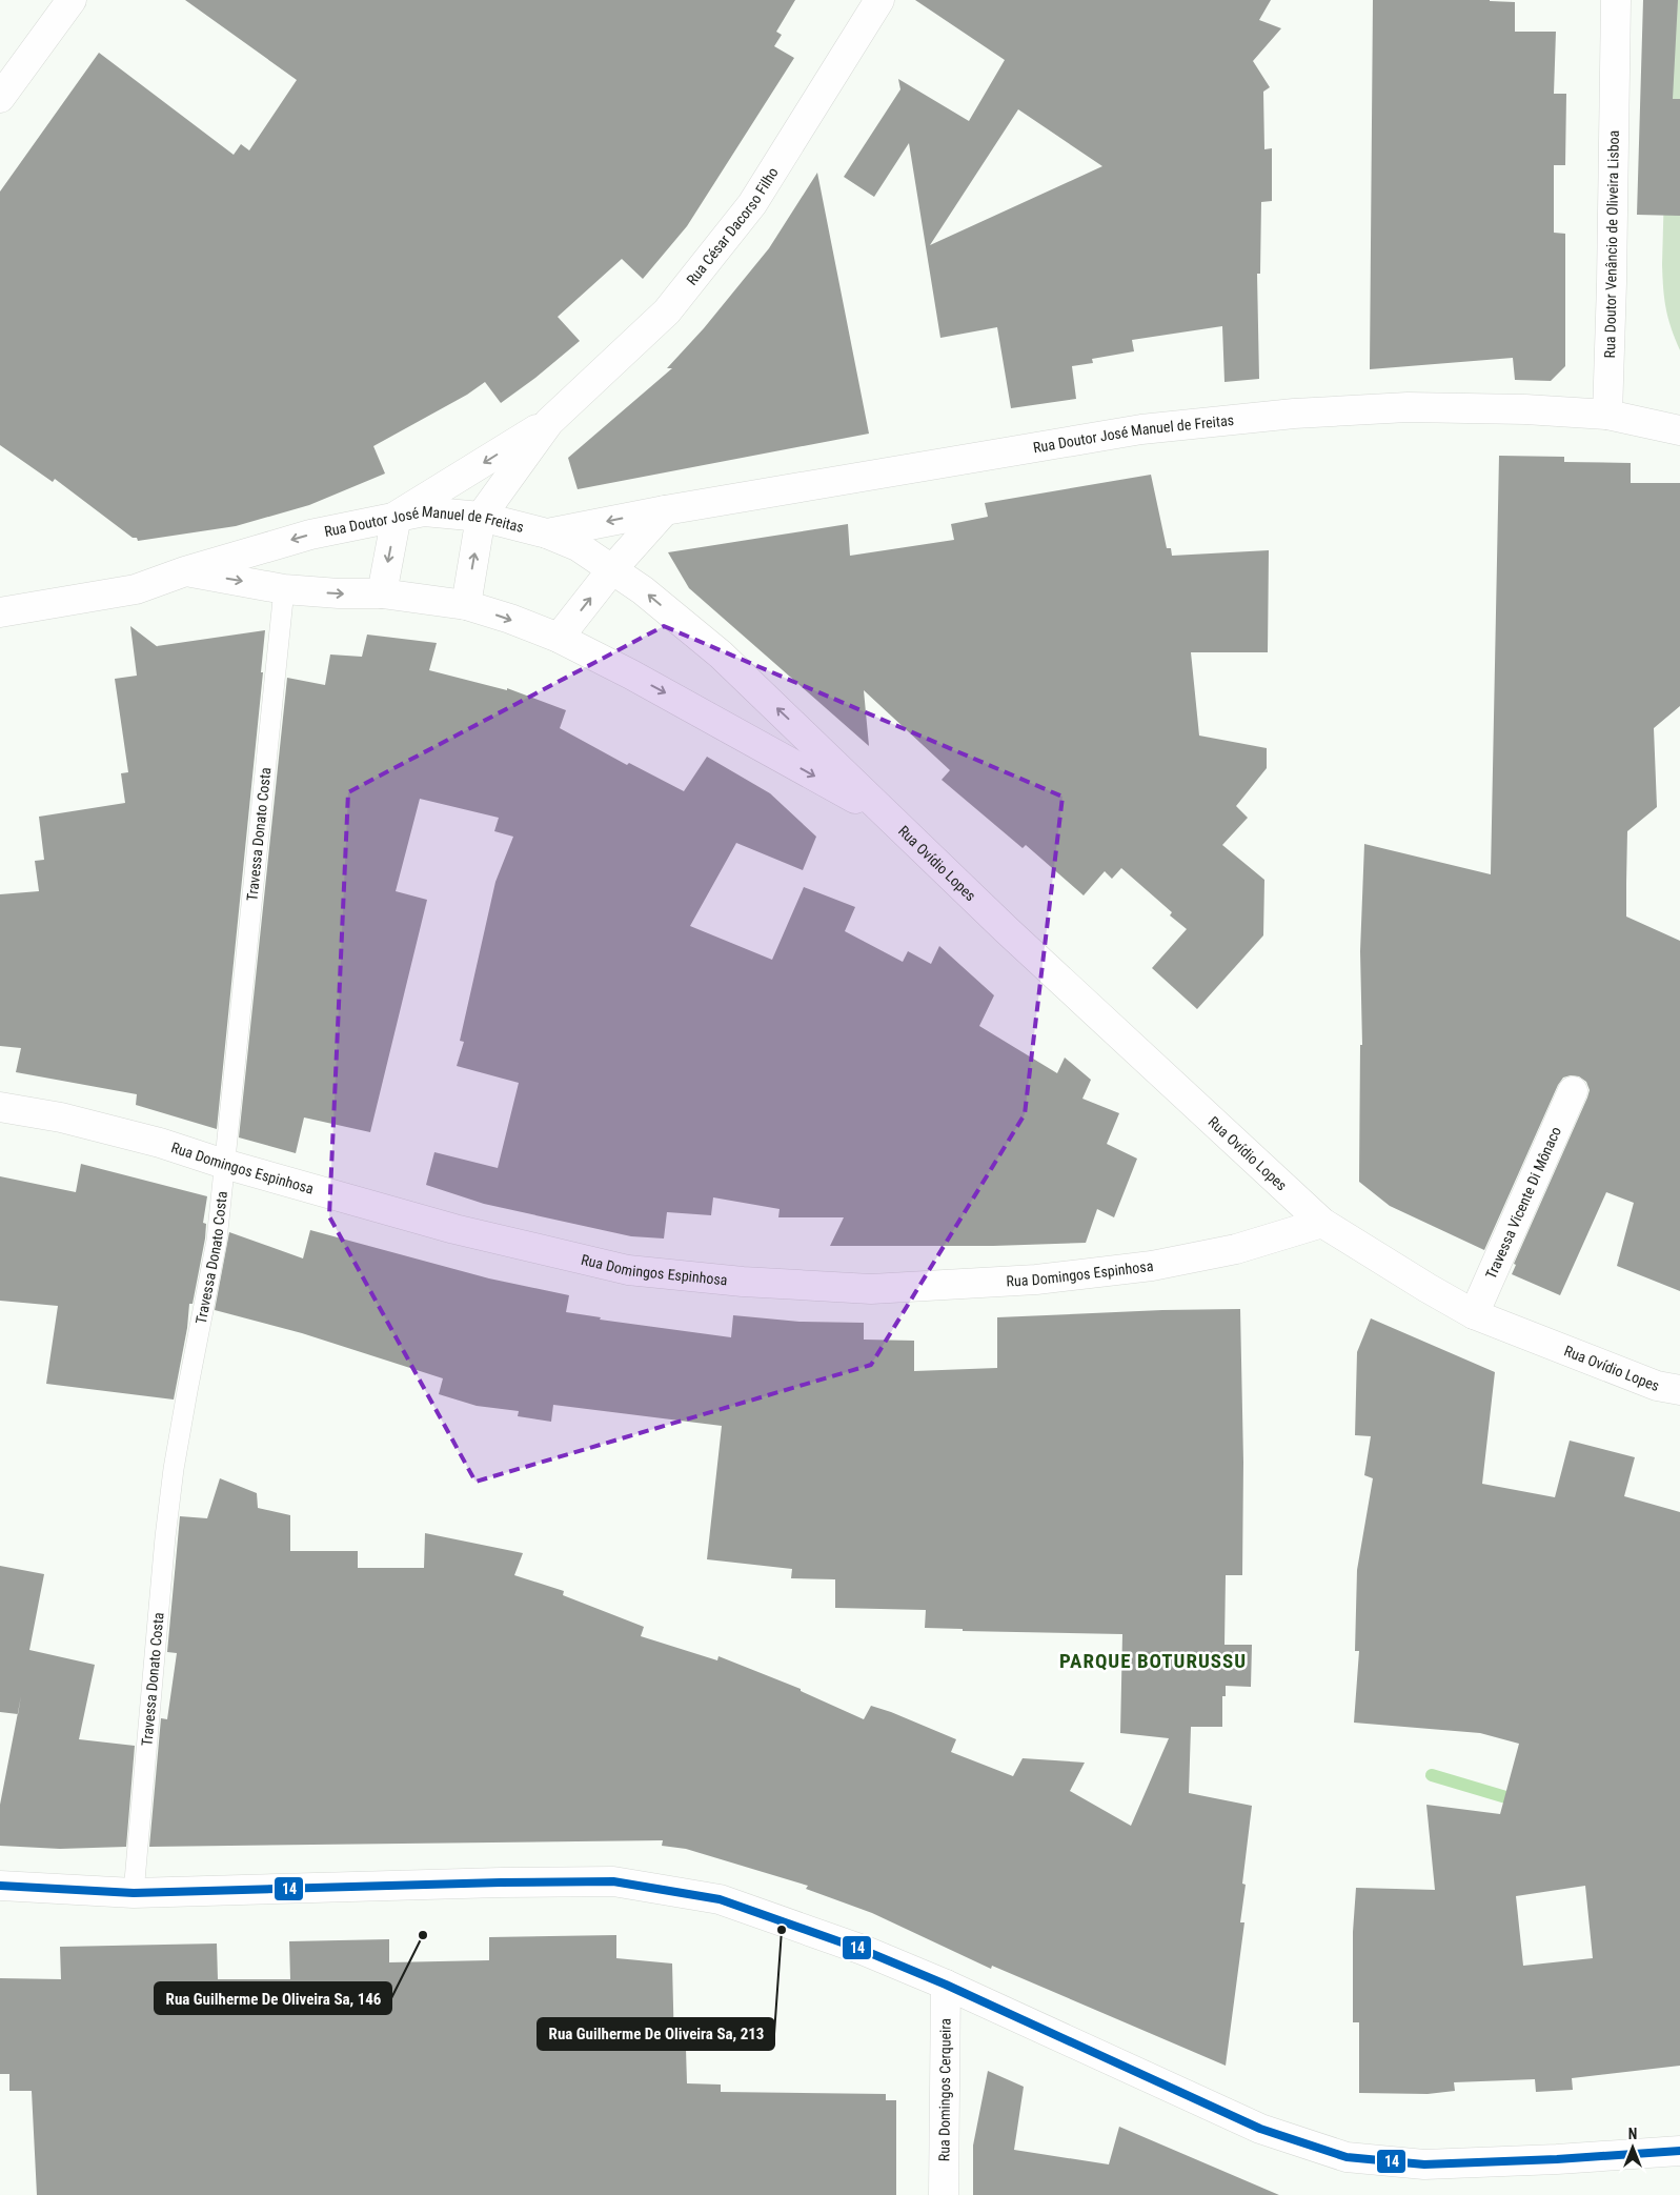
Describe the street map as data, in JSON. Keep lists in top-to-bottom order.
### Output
{
  "streets": {
    "street": [
      "Rua César Dacorso Filho",
      "Rua Doutor Venâncio de Oliveira Lisboa",
      "Rua Doutor José Manuel de Freitas",
      "Rua Ovídio Lopes",
      "Rua Domingos Espinhosa",
      "Travessa Vicente Di Mônaco",
      "Rua Domingos Cerqueira"
    ],
    "lane": ["Travessa Donato Costa"]
  },
  "crossings": [
    ["Rua César Dacorso Filho", "Rua Doutor José Manuel de Freitas"],
    ["Rua Doutor Venâncio de Oliveira Lisboa", "Rua Doutor José Manuel de Freitas"],
    ["Rua Doutor José Manuel de Freitas", "Travessa Donato Costa"],
    ["Rua Doutor José Manuel de Freitas", "Rua Ovídio Lopes"],
    ["Travessa Donato Costa", "Rua Ovídio Lopes"],
    ["Travessa Donato Costa", "Rua Domingos Espinhosa"],
    ["Rua Ovídio Lopes", "Rua Domingos Espinhosa"],
    ["Rua Ovídio Lopes", "Travessa Vicente Di Mônaco"]
  ],
  "districts": ["PARQUE BOTURUSSU"],
  "places": ["Rua Guilherme De Oliveira Sa, 213", "Rua Guilherme De Oliveira Sa, 146"],
  "lines": ["transit line 14"],
  "north": "top"
}
